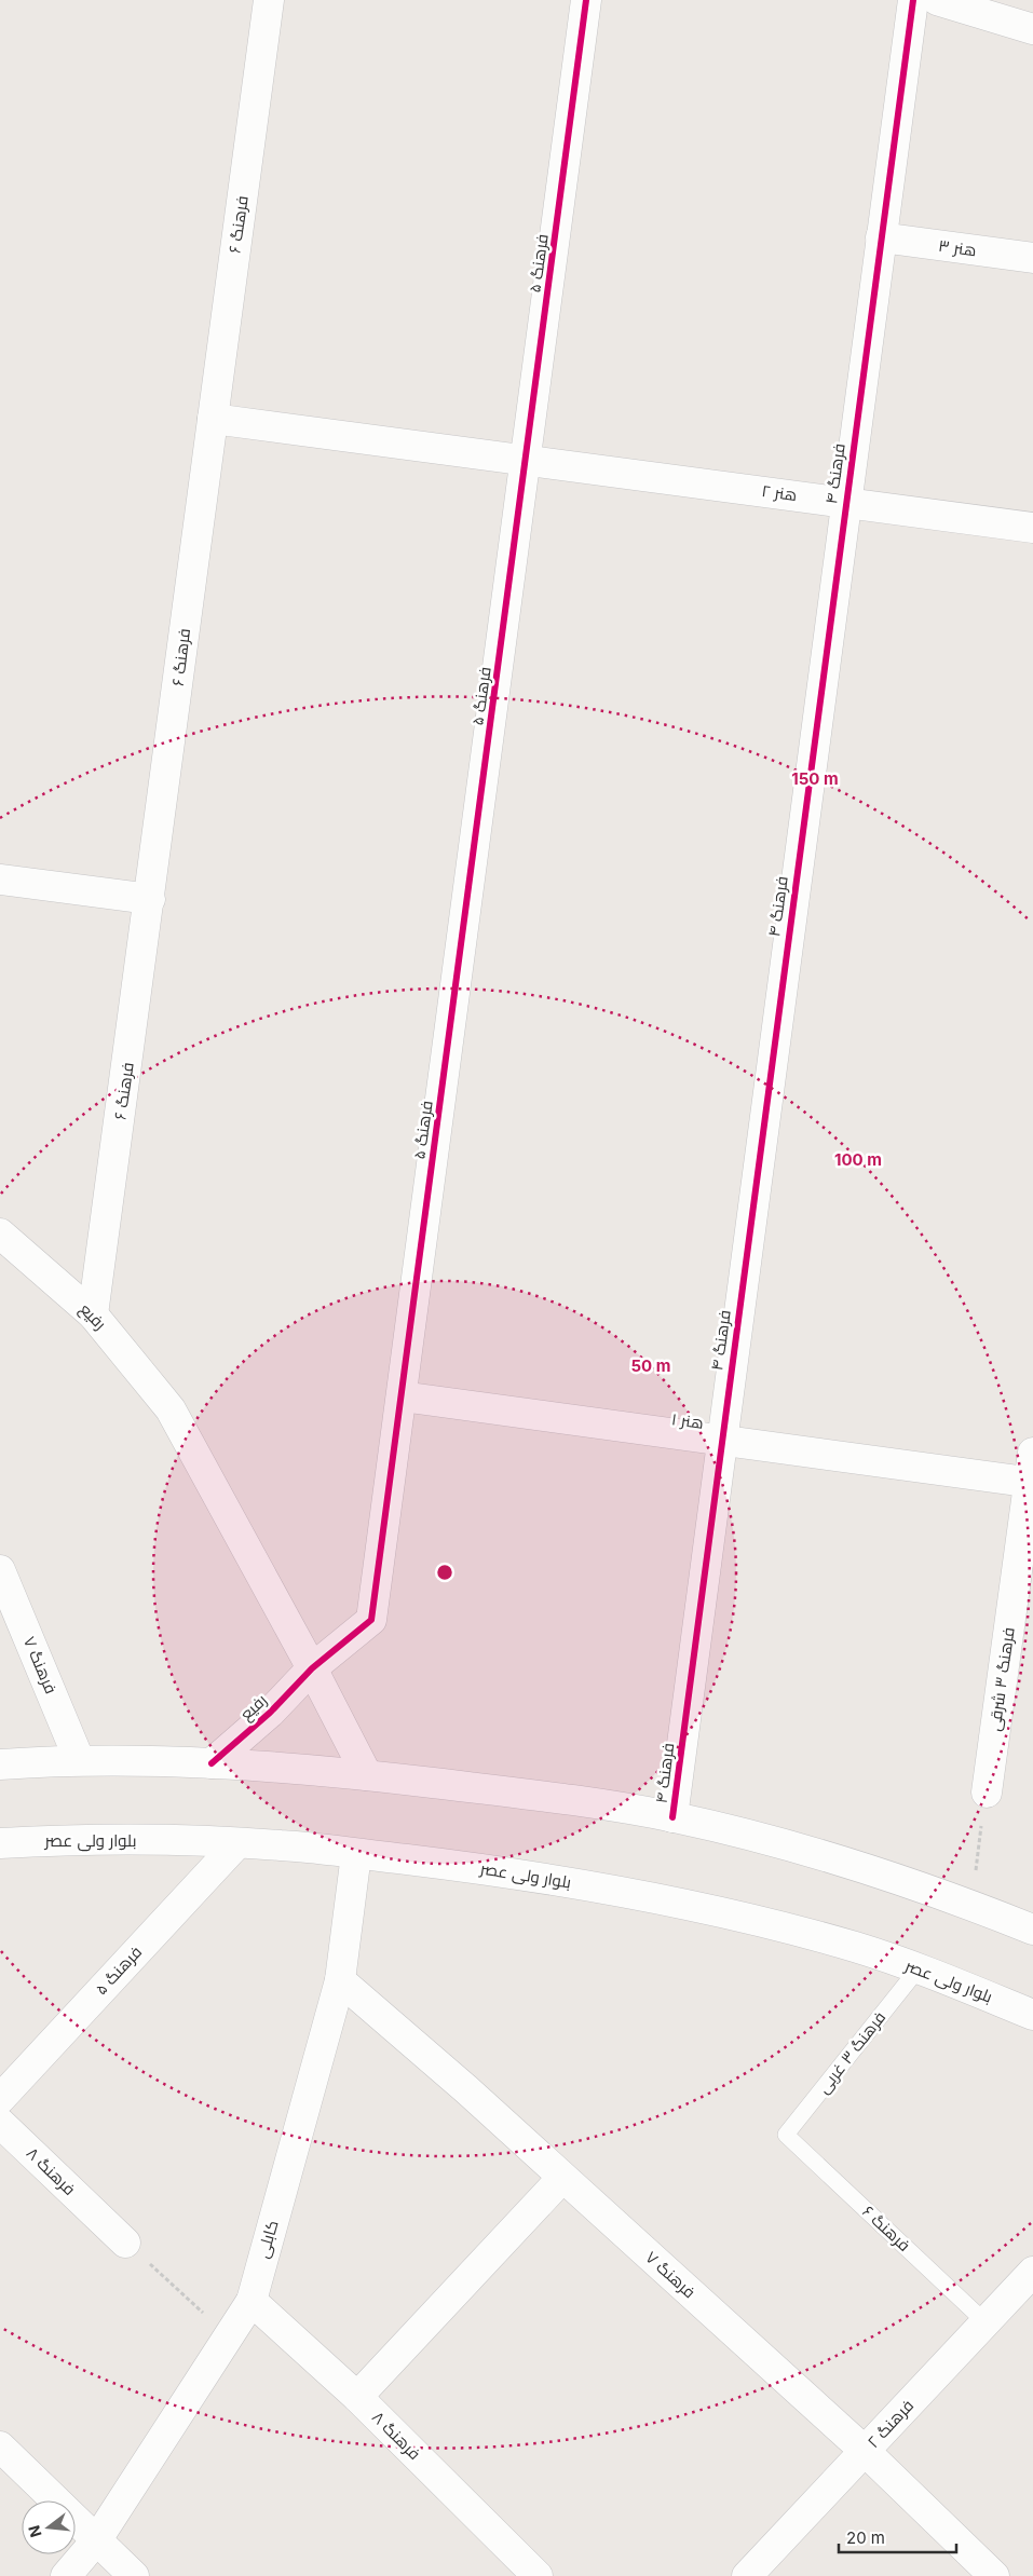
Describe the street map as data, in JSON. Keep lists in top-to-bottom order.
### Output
{
  "streets": {
    "street": [
      "فرهنگ ۶",
      "هنر ۳",
      "فرهنگ ۵",
      "فرهنگ ۴",
      "هنر ۲",
      "رفیع",
      "هنر ۱",
      "فرهنگ ۷",
      "فرهنگ ۳ شرقی",
      "بلوار ولی عصر",
      "فرهنگ ۸",
      "کابلی",
      "فرهنگ ۲"
    ],
    "lane": ["فرهنگ ۳ غربی"]
  },
  "crossings": [
    ["فرهنگ ۶", "هنر ۲"],
    ["فرهنگ ۶", "رفیع"],
    ["فرهنگ ۶", "فرهنگ ۳ غربی"],
    ["فرهنگ ۶", "فرهنگ ۲"],
    ["هنر ۳", "فرهنگ ۴"],
    ["فرهنگ ۵", "هنر ۲"],
    ["فرهنگ ۵", "رفیع"],
    ["فرهنگ ۵", "هنر ۱"],
    ["فرهنگ ۵", "بلوار ولی عصر"],
    ["فرهنگ ۴", "هنر ۲"],
    ["فرهنگ ۴", "هنر ۱"],
    ["هنر ۱", "فرهنگ ۳ شرقی"],
    ["فرهنگ ۷", "کابلی"],
    ["فرهنگ ۷", "فرهنگ ۲"],
    ["بلوار ولی عصر", "فرهنگ ۳ غربی"],
    ["بلوار ولی عصر", "کابلی"],
    ["فرهنگ ۸", "کابلی"]
  ],
  "scale_bar": "20 m",
  "north": "left",
  "rings": ["150 m", "100 m", "50 m"]
}
